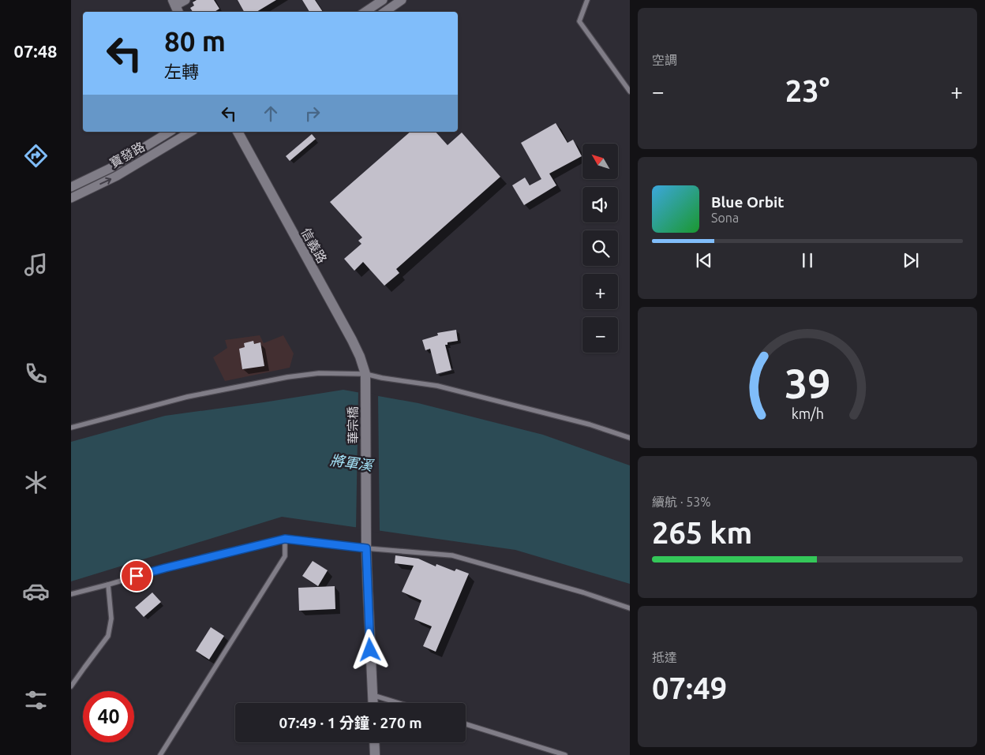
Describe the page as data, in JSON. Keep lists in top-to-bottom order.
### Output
{
  "streets": {
    "street": ["寶發路", "信義路", "華宗橋"]
  },
  "crossings": [
    ["信義路", "華宗橋"]
  ],
  "water": ["將軍溪"],
  "north": "top left",
  "page": {
    "tabs": "07:48",
    "tile": [
      "空調",
      ["續航 · 53%", "265 km"],
      ["抵達", "07:49"]
    ],
    "turn": ["80 m", "左轉"],
    "heat": ["−", "23°", "+"],
    "map_buttons": ["+", "−"],
    "song": ["Blue Orbit", "Sona"],
    "limit": "40",
    "trip": "07:49 · 1 分鐘 · 270 m",
    "gauge": ["39", "km/h"]
  }
}
